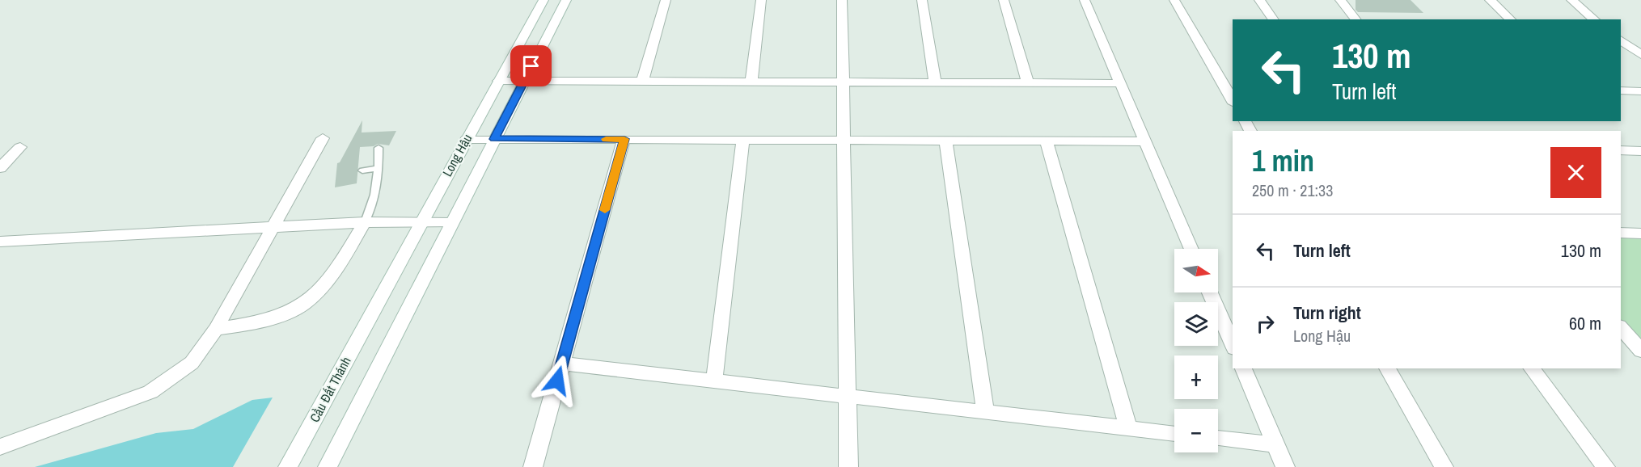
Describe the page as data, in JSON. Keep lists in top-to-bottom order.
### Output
{
  "streets": {
    "street": ["Long Hậu", "Cầu Đất Thánh"]
  },
  "crossings": [
    ["Long Hậu", "Cầu Đất Thánh"]
  ],
  "north": "right",
  "page": {
    "turn": ["130 m", "Turn left"],
    "heading": ["1 min", "250 m · 21:33"],
    "list": [
      {
        "name": "Turn left",
        "value": "130 m"
      },
      {
        "name": "Turn right",
        "note": "Long Hậu",
        "value": "60 m"
      }
    ],
    "map_buttons": ["+", "−"]
  }
}
